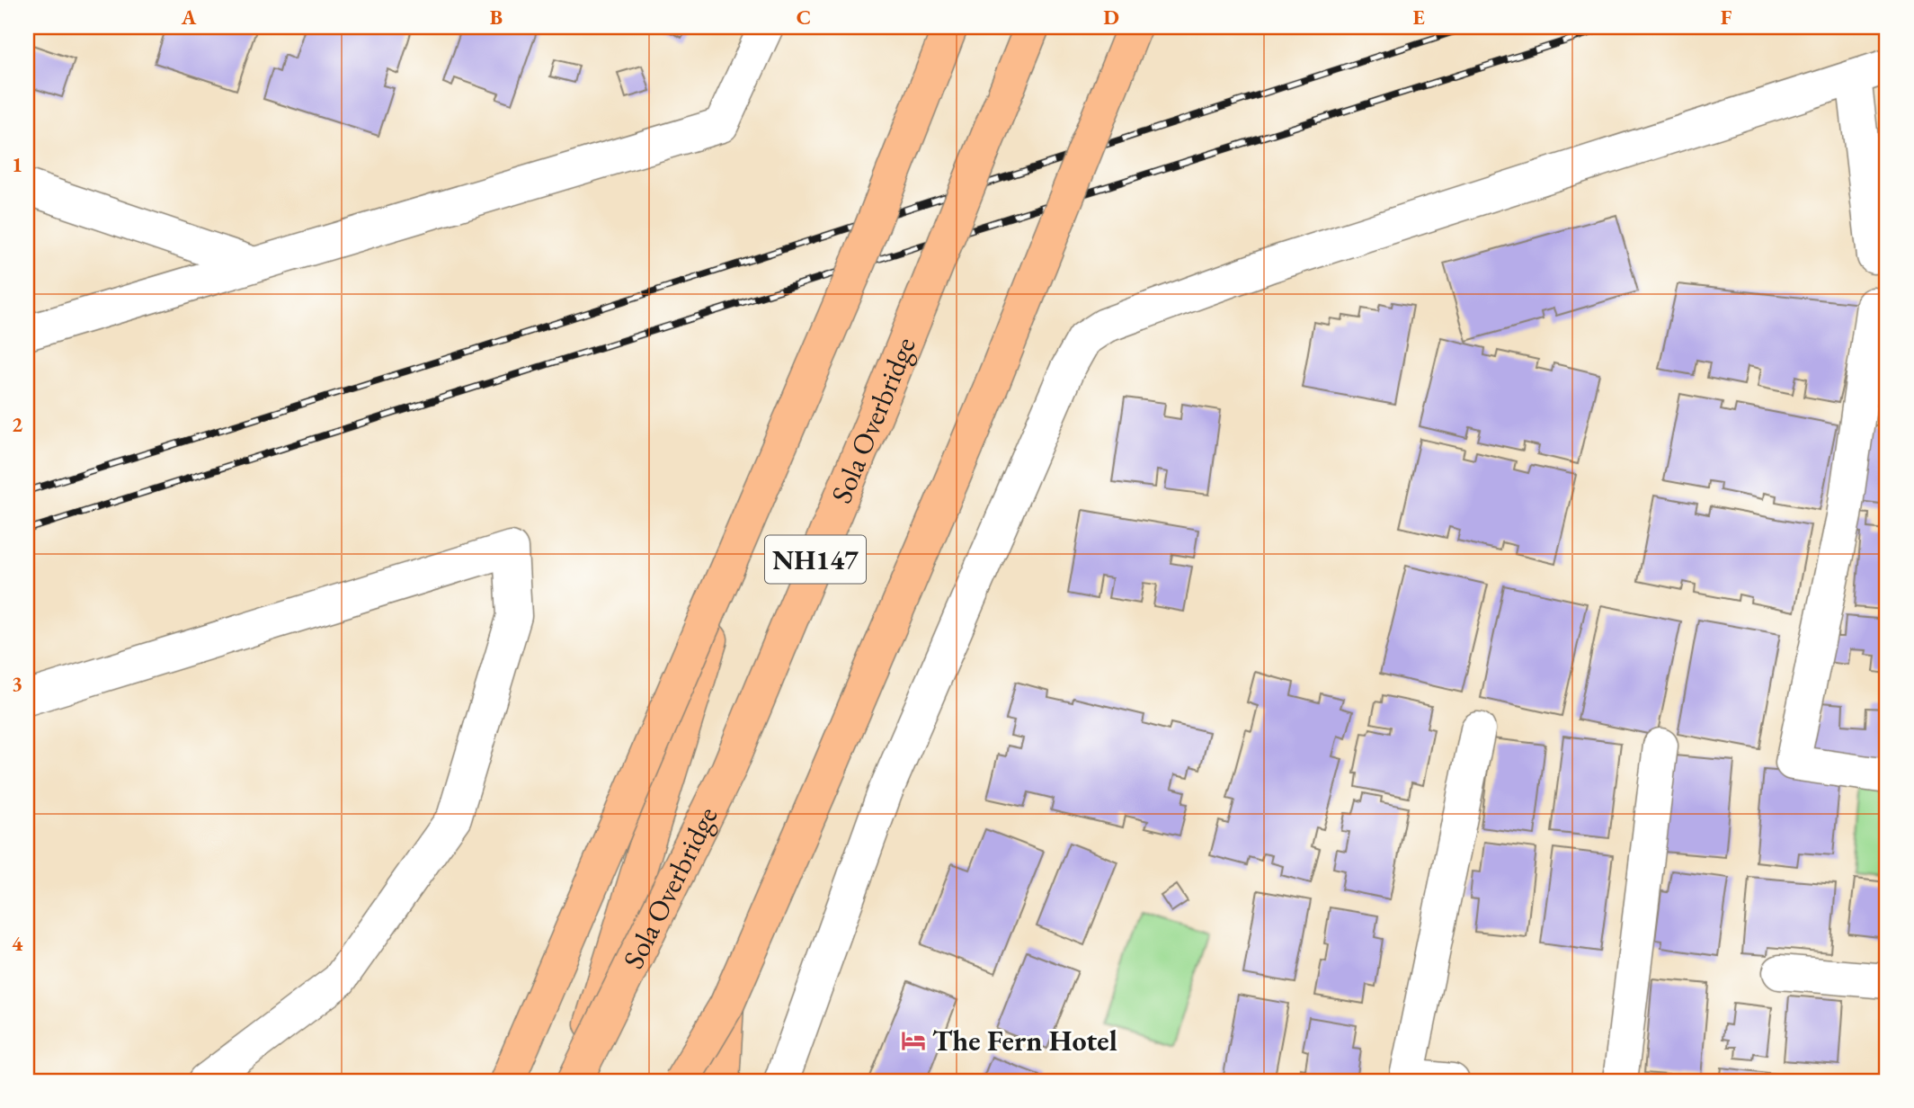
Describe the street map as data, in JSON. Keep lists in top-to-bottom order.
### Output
{
  "streets": {
    "main road": ["Sola Overbridge", "NH147"]
  },
  "places": {
    "hotel": ["The Fern Hotel"]
  },
  "grid": {
    "columns": [
      "A",
      "B",
      "C",
      "D",
      "E",
      "F"
    ],
    "rows": [
      "1",
      "2",
      "3",
      "4"
    ]
  }
}
